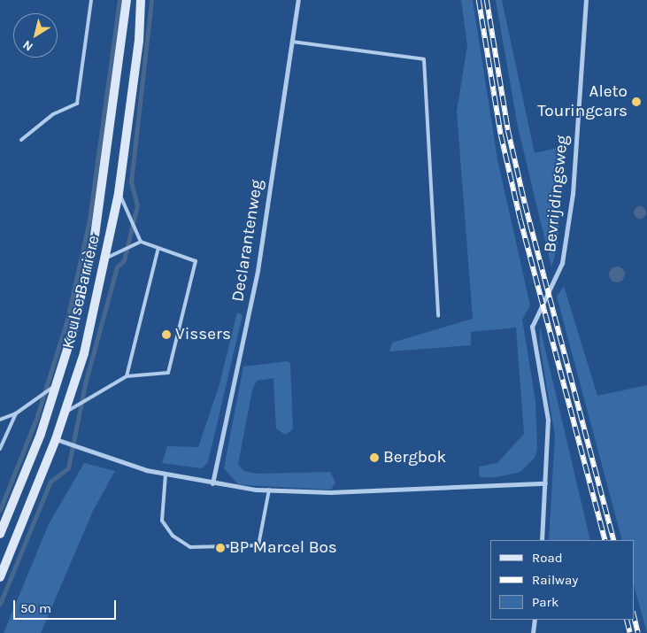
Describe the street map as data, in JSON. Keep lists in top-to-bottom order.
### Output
{
  "streets": {
    "main road": ["Keulse Barrière"],
    "street": ["Bevrijdingsweg", "Declarantenweg"]
  },
  "places": [
    "Aleto Touringcars",
    "Vissers",
    "Bergbok",
    "BP Marcel Bos"
  ],
  "legend": ["Road", "Railway", "Park"],
  "scale_bar": "50 m",
  "north": "bottom left"
}
